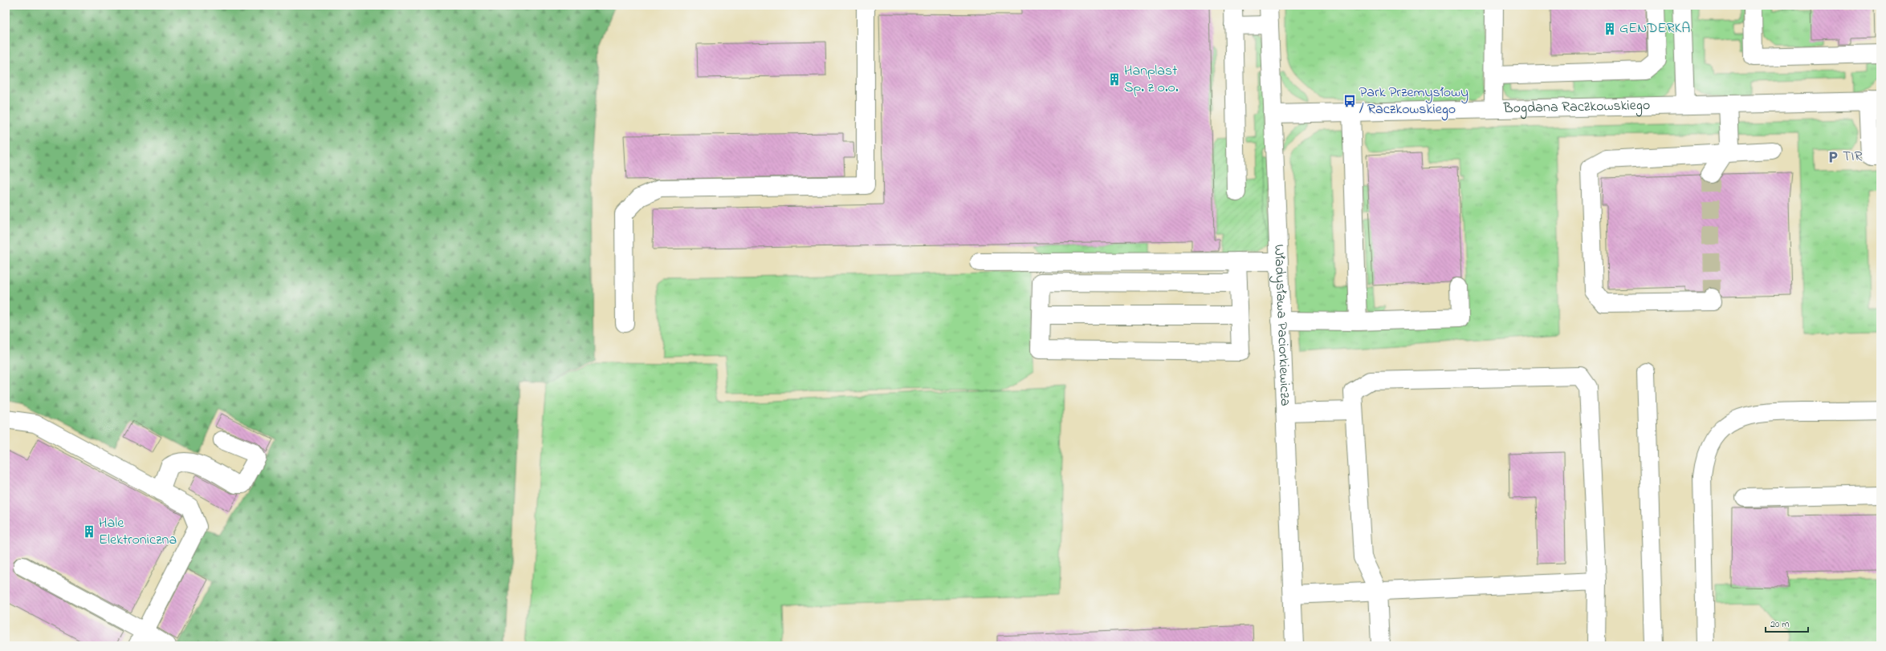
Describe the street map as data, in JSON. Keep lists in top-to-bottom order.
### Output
{
  "streets": {
    "street": ["Bogdana Raczkowskiego", "Władysława Paciorkiewicza"]
  },
  "crossings": [
    ["Bogdana Raczkowskiego", "Władysława Paciorkiewicza"]
  ],
  "places": {
    "building": ["GENDERKA", "Hanplast Sp. z o.o.", "Hale Elektroniczna"],
    "bus stop": ["Park Przemysłowy / Raczkowskiego"],
    "parking": ["TIR"]
  },
  "scale_bar": "20 m"
}
